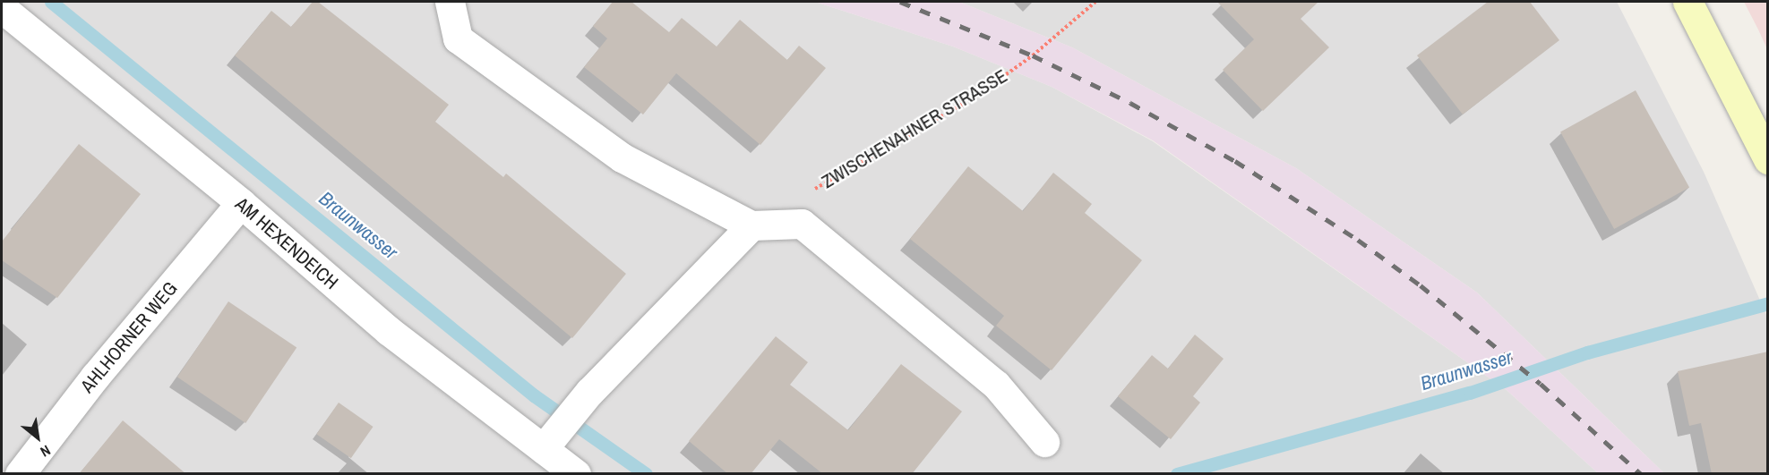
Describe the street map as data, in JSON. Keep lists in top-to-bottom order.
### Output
{
  "streets": {
    "street": ["AM HEXENDEICH", "AHLHORNER WEG"],
    "path": ["ZWISCHENAHNER STRASSE"]
  },
  "crossings": [
    ["AM HEXENDEICH", "AHLHORNER WEG"]
  ],
  "water": ["Braunwasser"],
  "north": "bottom right"
}
